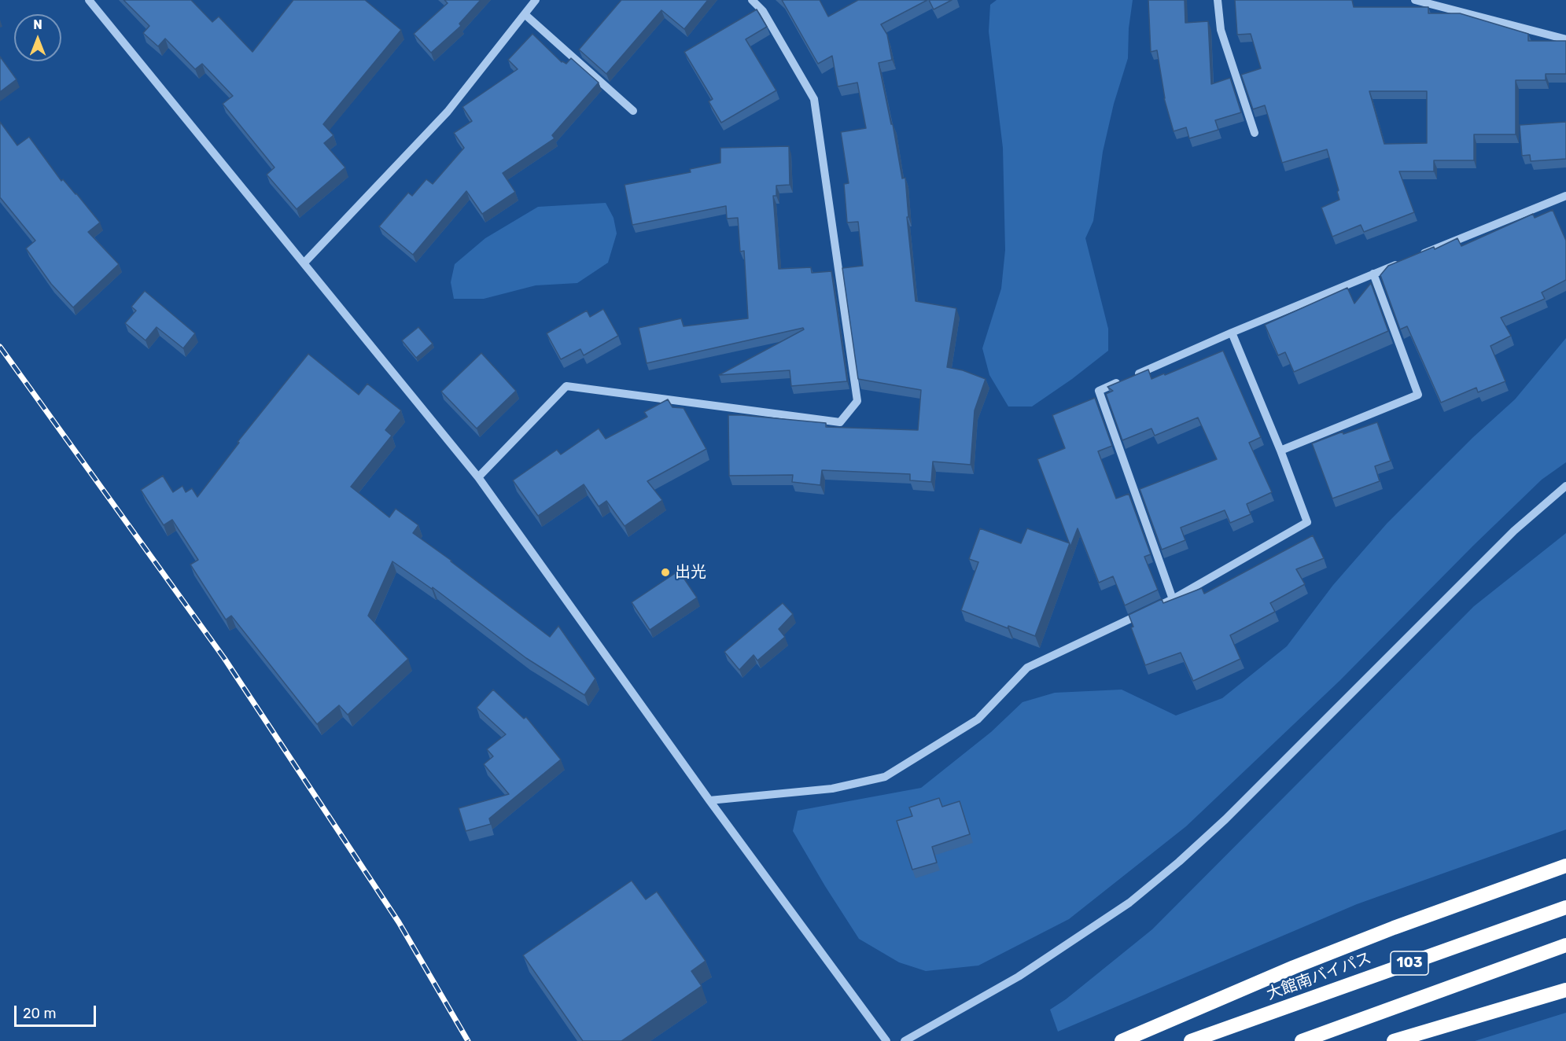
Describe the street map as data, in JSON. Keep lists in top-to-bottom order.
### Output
{
  "streets": {
    "highway": ["103", "大館南バイパス"]
  },
  "places": ["出光"],
  "scale_bar": "20 m",
  "north": "top"
}
